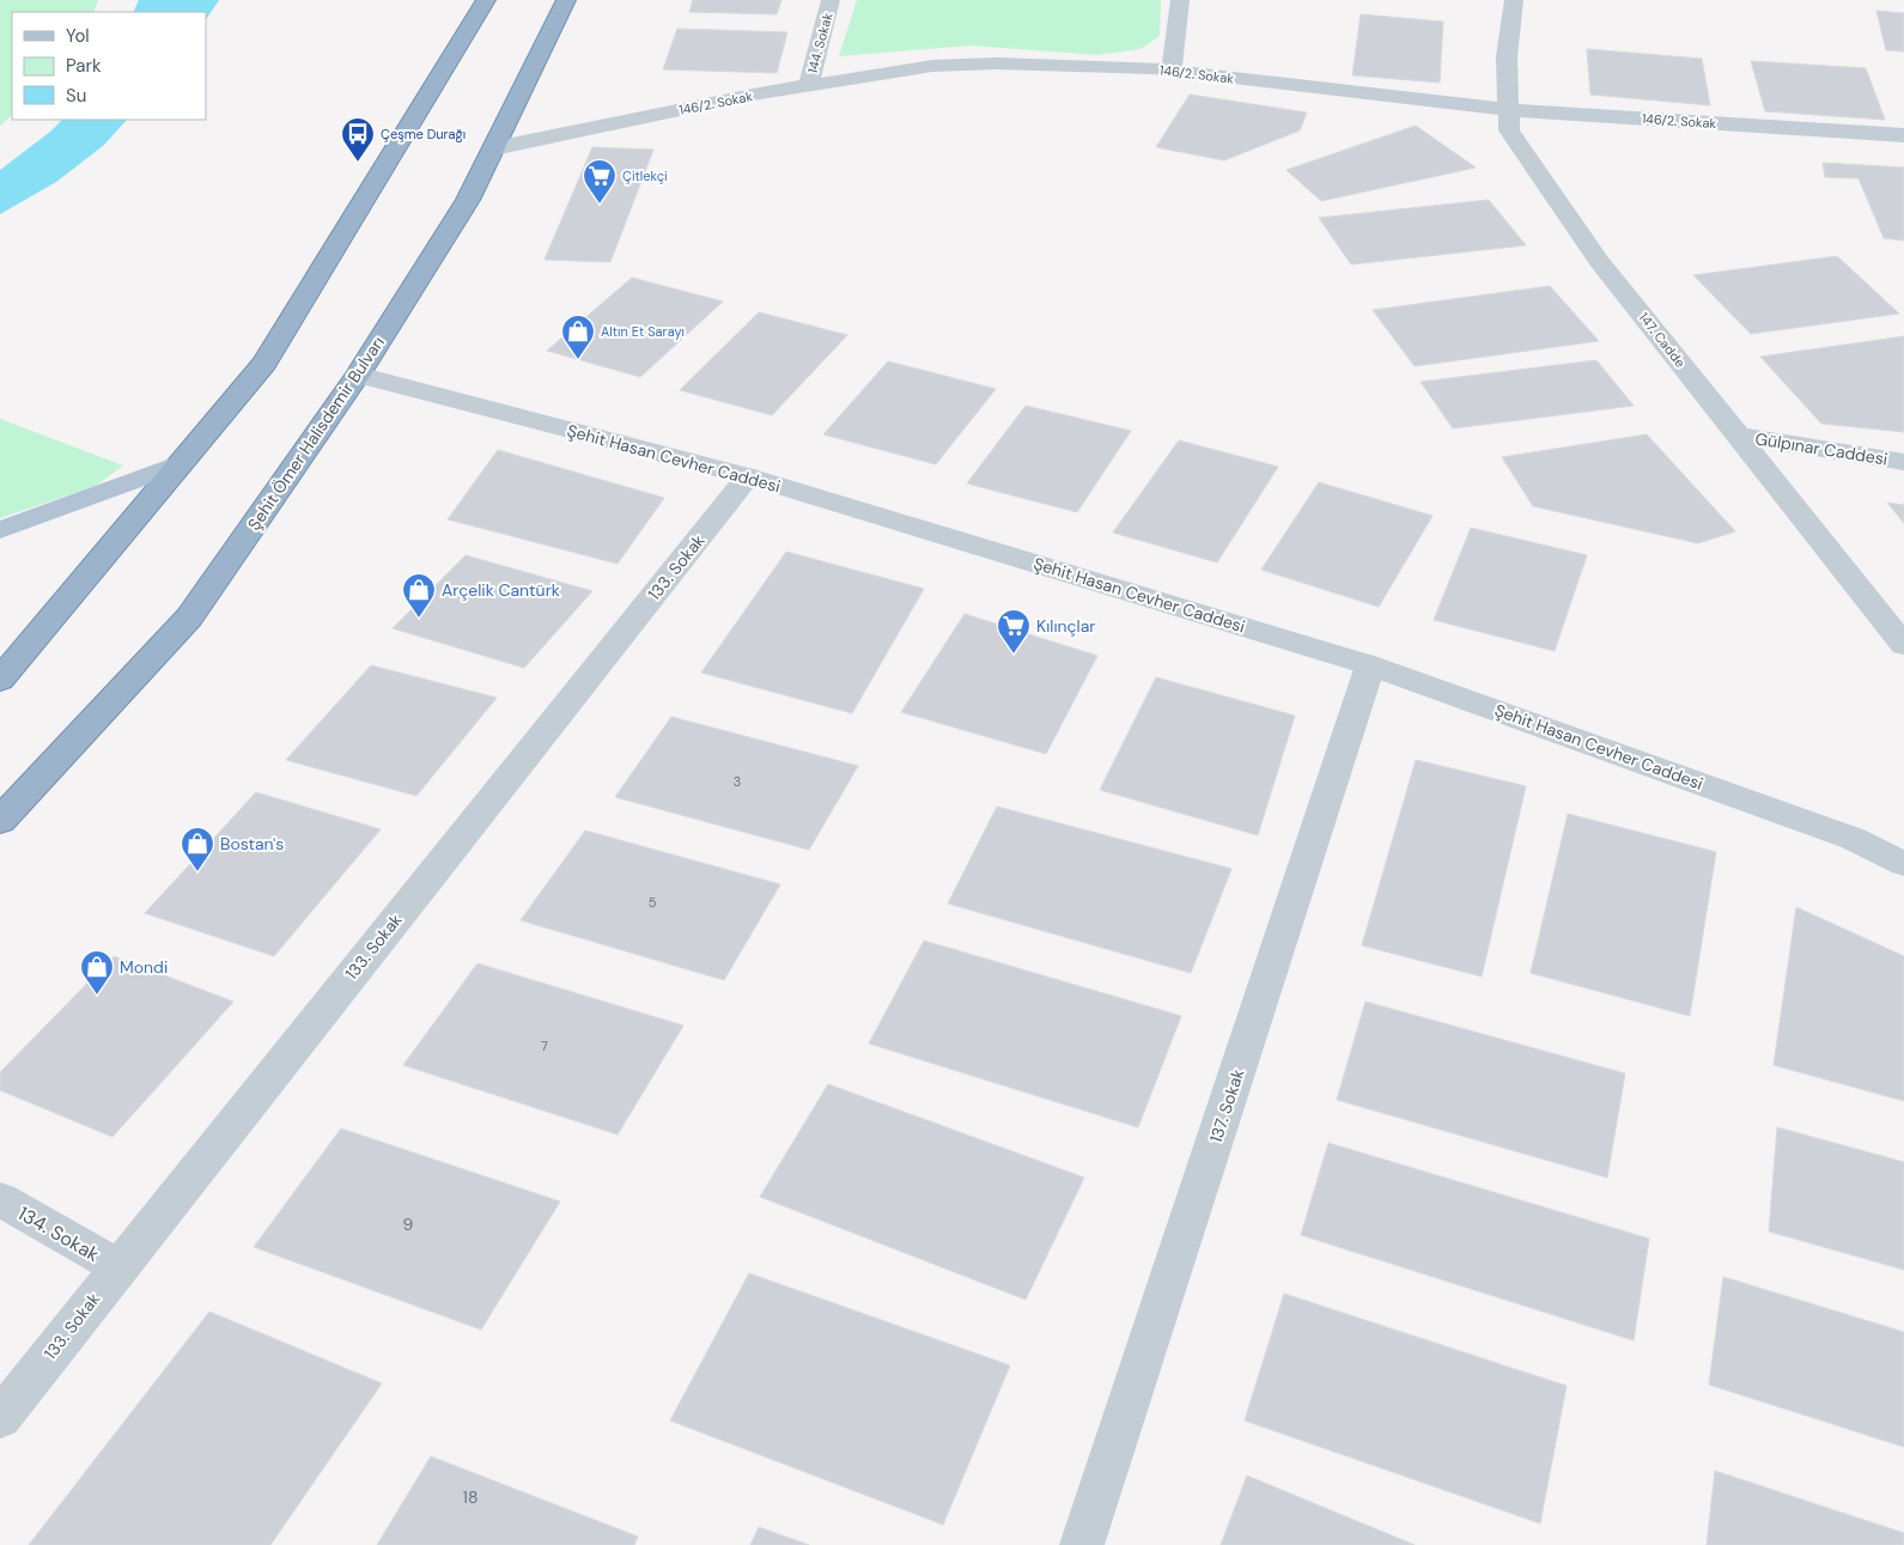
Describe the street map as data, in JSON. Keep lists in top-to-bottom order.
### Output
{
  "streets": {
    "highway": ["Şehit Ömer Halisdemir Bulvarı"],
    "street": [
      "144. Sokak",
      "146/2. Sokak",
      "147. Cadde",
      "Gülpınar Caddesi",
      "Şehit Hasan Cevher Caddesi",
      "133. Sokak",
      "137. Sokak",
      "134. Sokak"
    ]
  },
  "crossings": [
    ["144. Sokak", "146/2. Sokak"],
    ["146/2. Sokak", "147. Cadde"],
    ["146/2. Sokak", "Şehit Ömer Halisdemir Bulvarı"],
    ["147. Cadde", "Gülpınar Caddesi"],
    ["Şehit Ömer Halisdemir Bulvarı", "Şehit Hasan Cevher Caddesi"],
    ["Şehit Hasan Cevher Caddesi", "133. Sokak"],
    ["Şehit Hasan Cevher Caddesi", "137. Sokak"],
    ["133. Sokak", "134. Sokak"]
  ],
  "places": {
    "bus stop": ["Çeşme Durağı"],
    "supermarket": ["Çitlekçi", "Kılınçlar"],
    "shop": [
      "Altın Et Sarayı",
      "Arçelik Cantürk",
      "Bostan's",
      "Mondi"
    ]
  },
  "house_numbers": [
    "3",
    "5",
    "7",
    "9",
    "18"
  ],
  "legend": ["Yol", "Park", "Su"]
}
